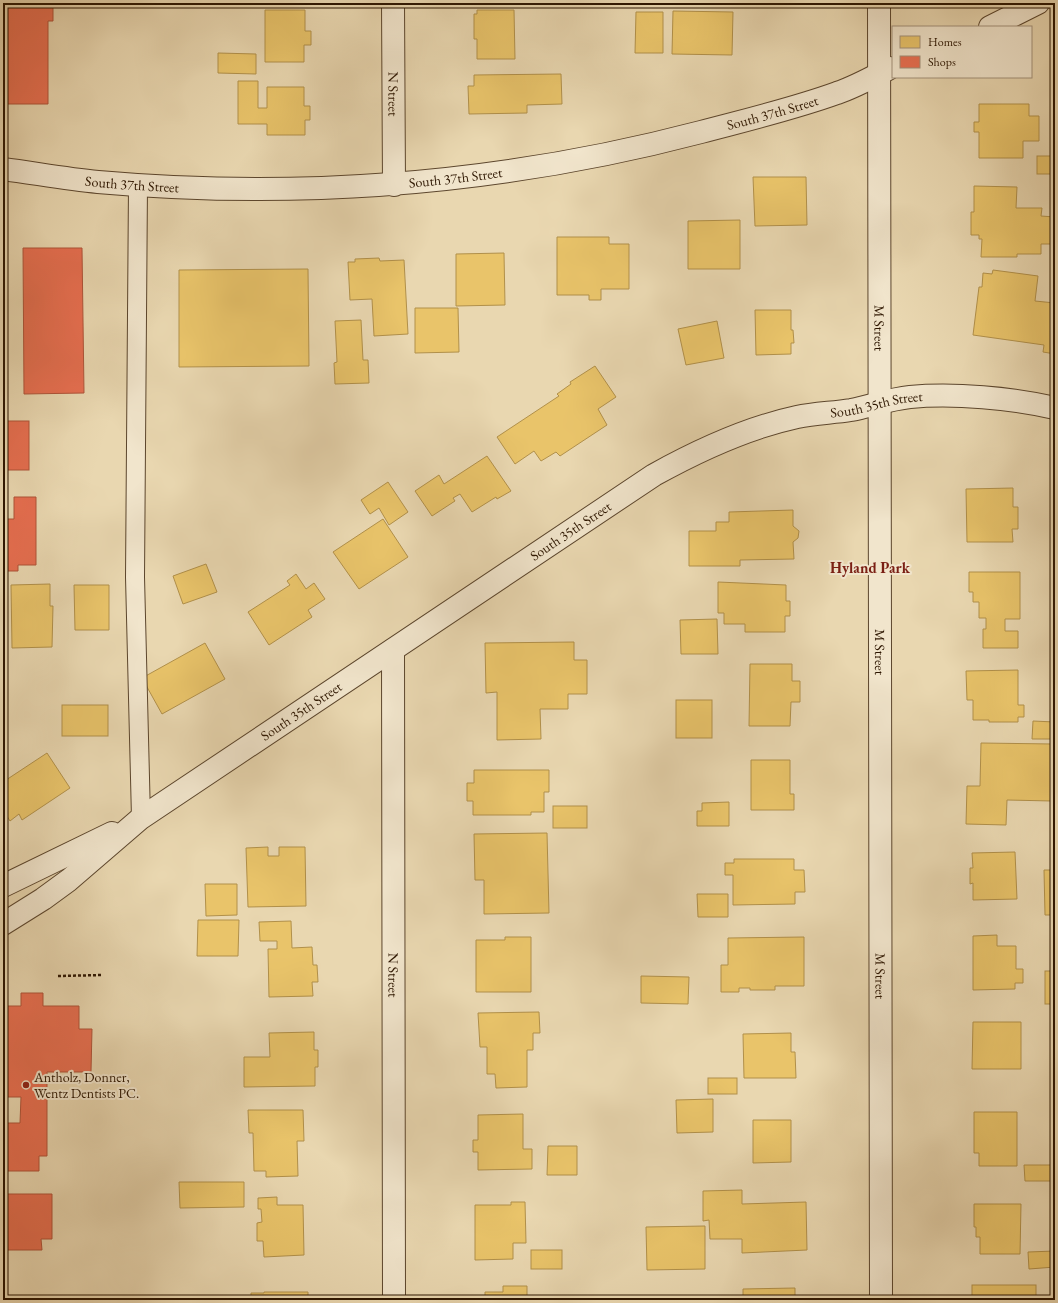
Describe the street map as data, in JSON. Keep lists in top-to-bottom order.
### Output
{
  "streets": {
    "street": [
      "N Street",
      "South 37th Street",
      "M Street",
      "South 35th Street"
    ]
  },
  "crossings": [
    ["N Street", "South 37th Street"],
    ["N Street", "South 35th Street"],
    ["South 37th Street", "M Street"],
    ["M Street", "South 35th Street"]
  ],
  "districts": ["Hyland Park"],
  "places": ["Antholz, Donner, Wentz Dentists PC."],
  "legend": ["Homes", "Shops"]
}
